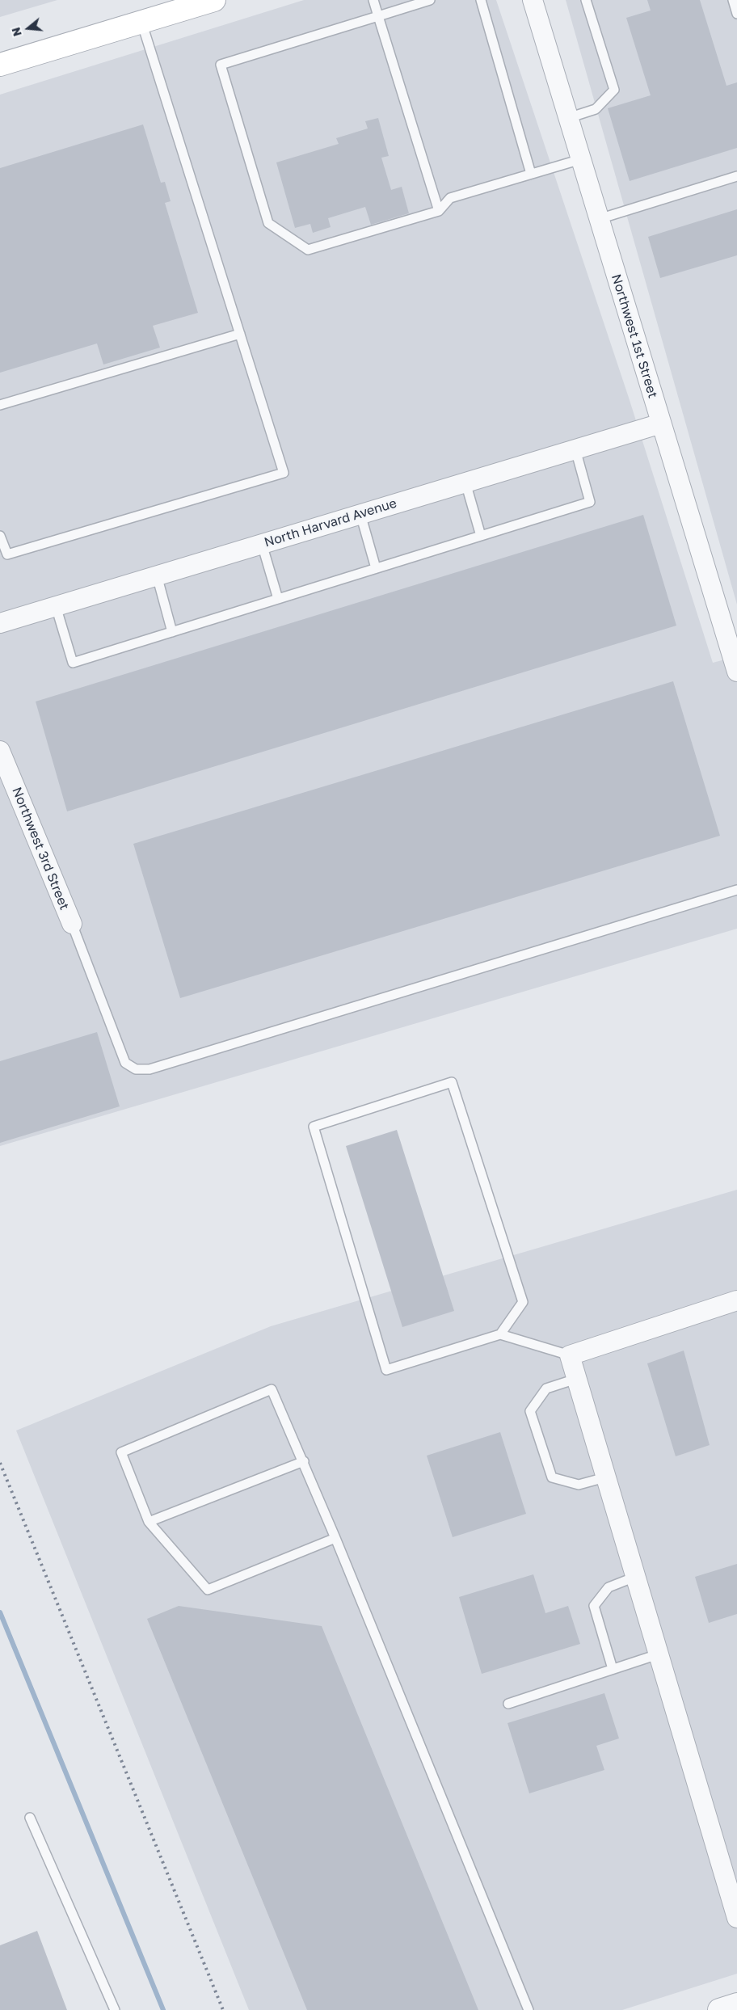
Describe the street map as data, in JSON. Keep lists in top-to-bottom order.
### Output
{
  "streets": {
    "street": ["Northwest 1st Street", "North Harvard Avenue", "Northwest 3rd Street"]
  },
  "crossings": [
    ["Northwest 1st Street", "North Harvard Avenue"]
  ],
  "north": "left"
}
